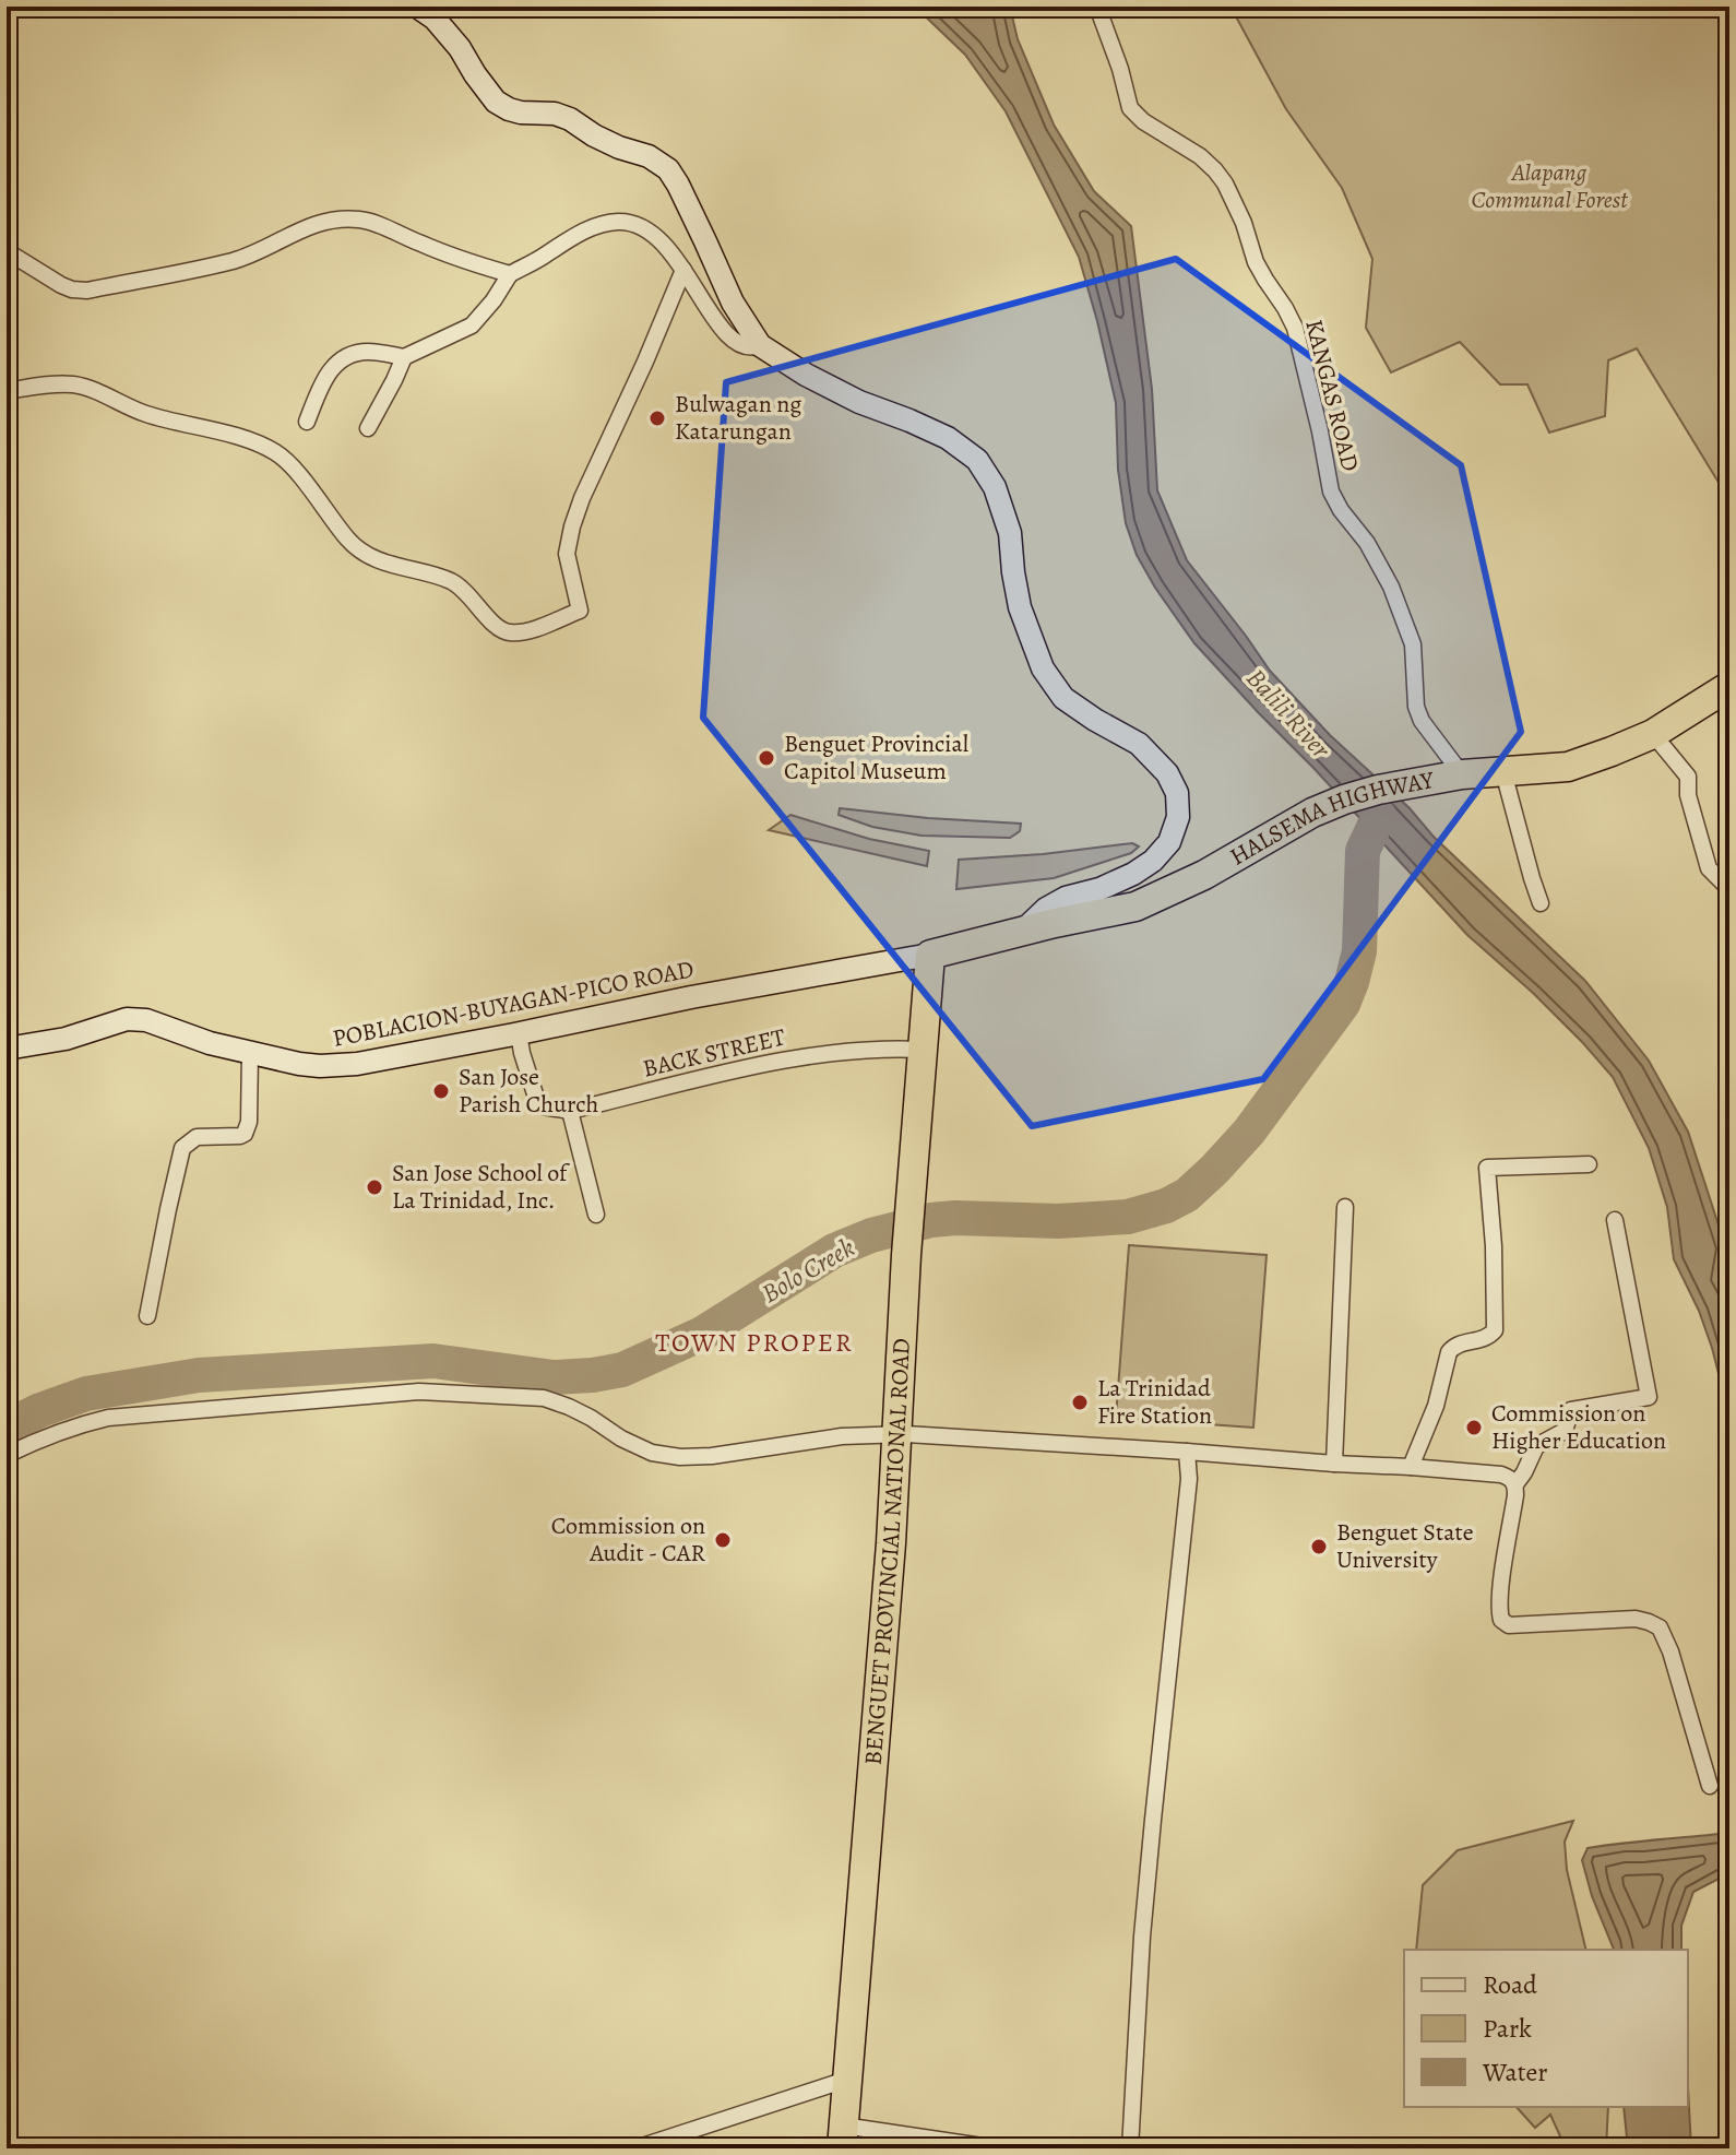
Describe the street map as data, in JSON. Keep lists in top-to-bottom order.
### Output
{
  "streets": {
    "highway": ["HALSEMA HIGHWAY", "BENGUET PROVINCIAL NATIONAL ROAD"],
    "street": ["KANGAS ROAD", "POBLACION-BUYAGAN-PICO ROAD", "BACK STREET"]
  },
  "crossings": [
    ["KANGAS ROAD", "HALSEMA HIGHWAY"],
    ["HALSEMA HIGHWAY", "POBLACION-BUYAGAN-PICO ROAD"],
    ["HALSEMA HIGHWAY", "BENGUET PROVINCIAL NATIONAL ROAD"],
    ["POBLACION-BUYAGAN-PICO ROAD", "BENGUET PROVINCIAL NATIONAL ROAD"],
    ["BACK STREET", "BENGUET PROVINCIAL NATIONAL ROAD"]
  ],
  "districts": ["TOWN PROPER"],
  "water": ["Balili River", "Bolo Creek"],
  "parks": ["Alapang Communal Forest"],
  "places": [
    "Bulwagan ng Katarungan",
    "Benguet Provincial Capitol Museum",
    "San Jose Parish Church",
    "San Jose School of La Trinidad, Inc.",
    "La Trinidad Fire Station",
    "Commission on Higher Education",
    "Commission on Audit - CAR",
    "Benguet State University"
  ],
  "legend": ["Road", "Park", "Water"]
}
